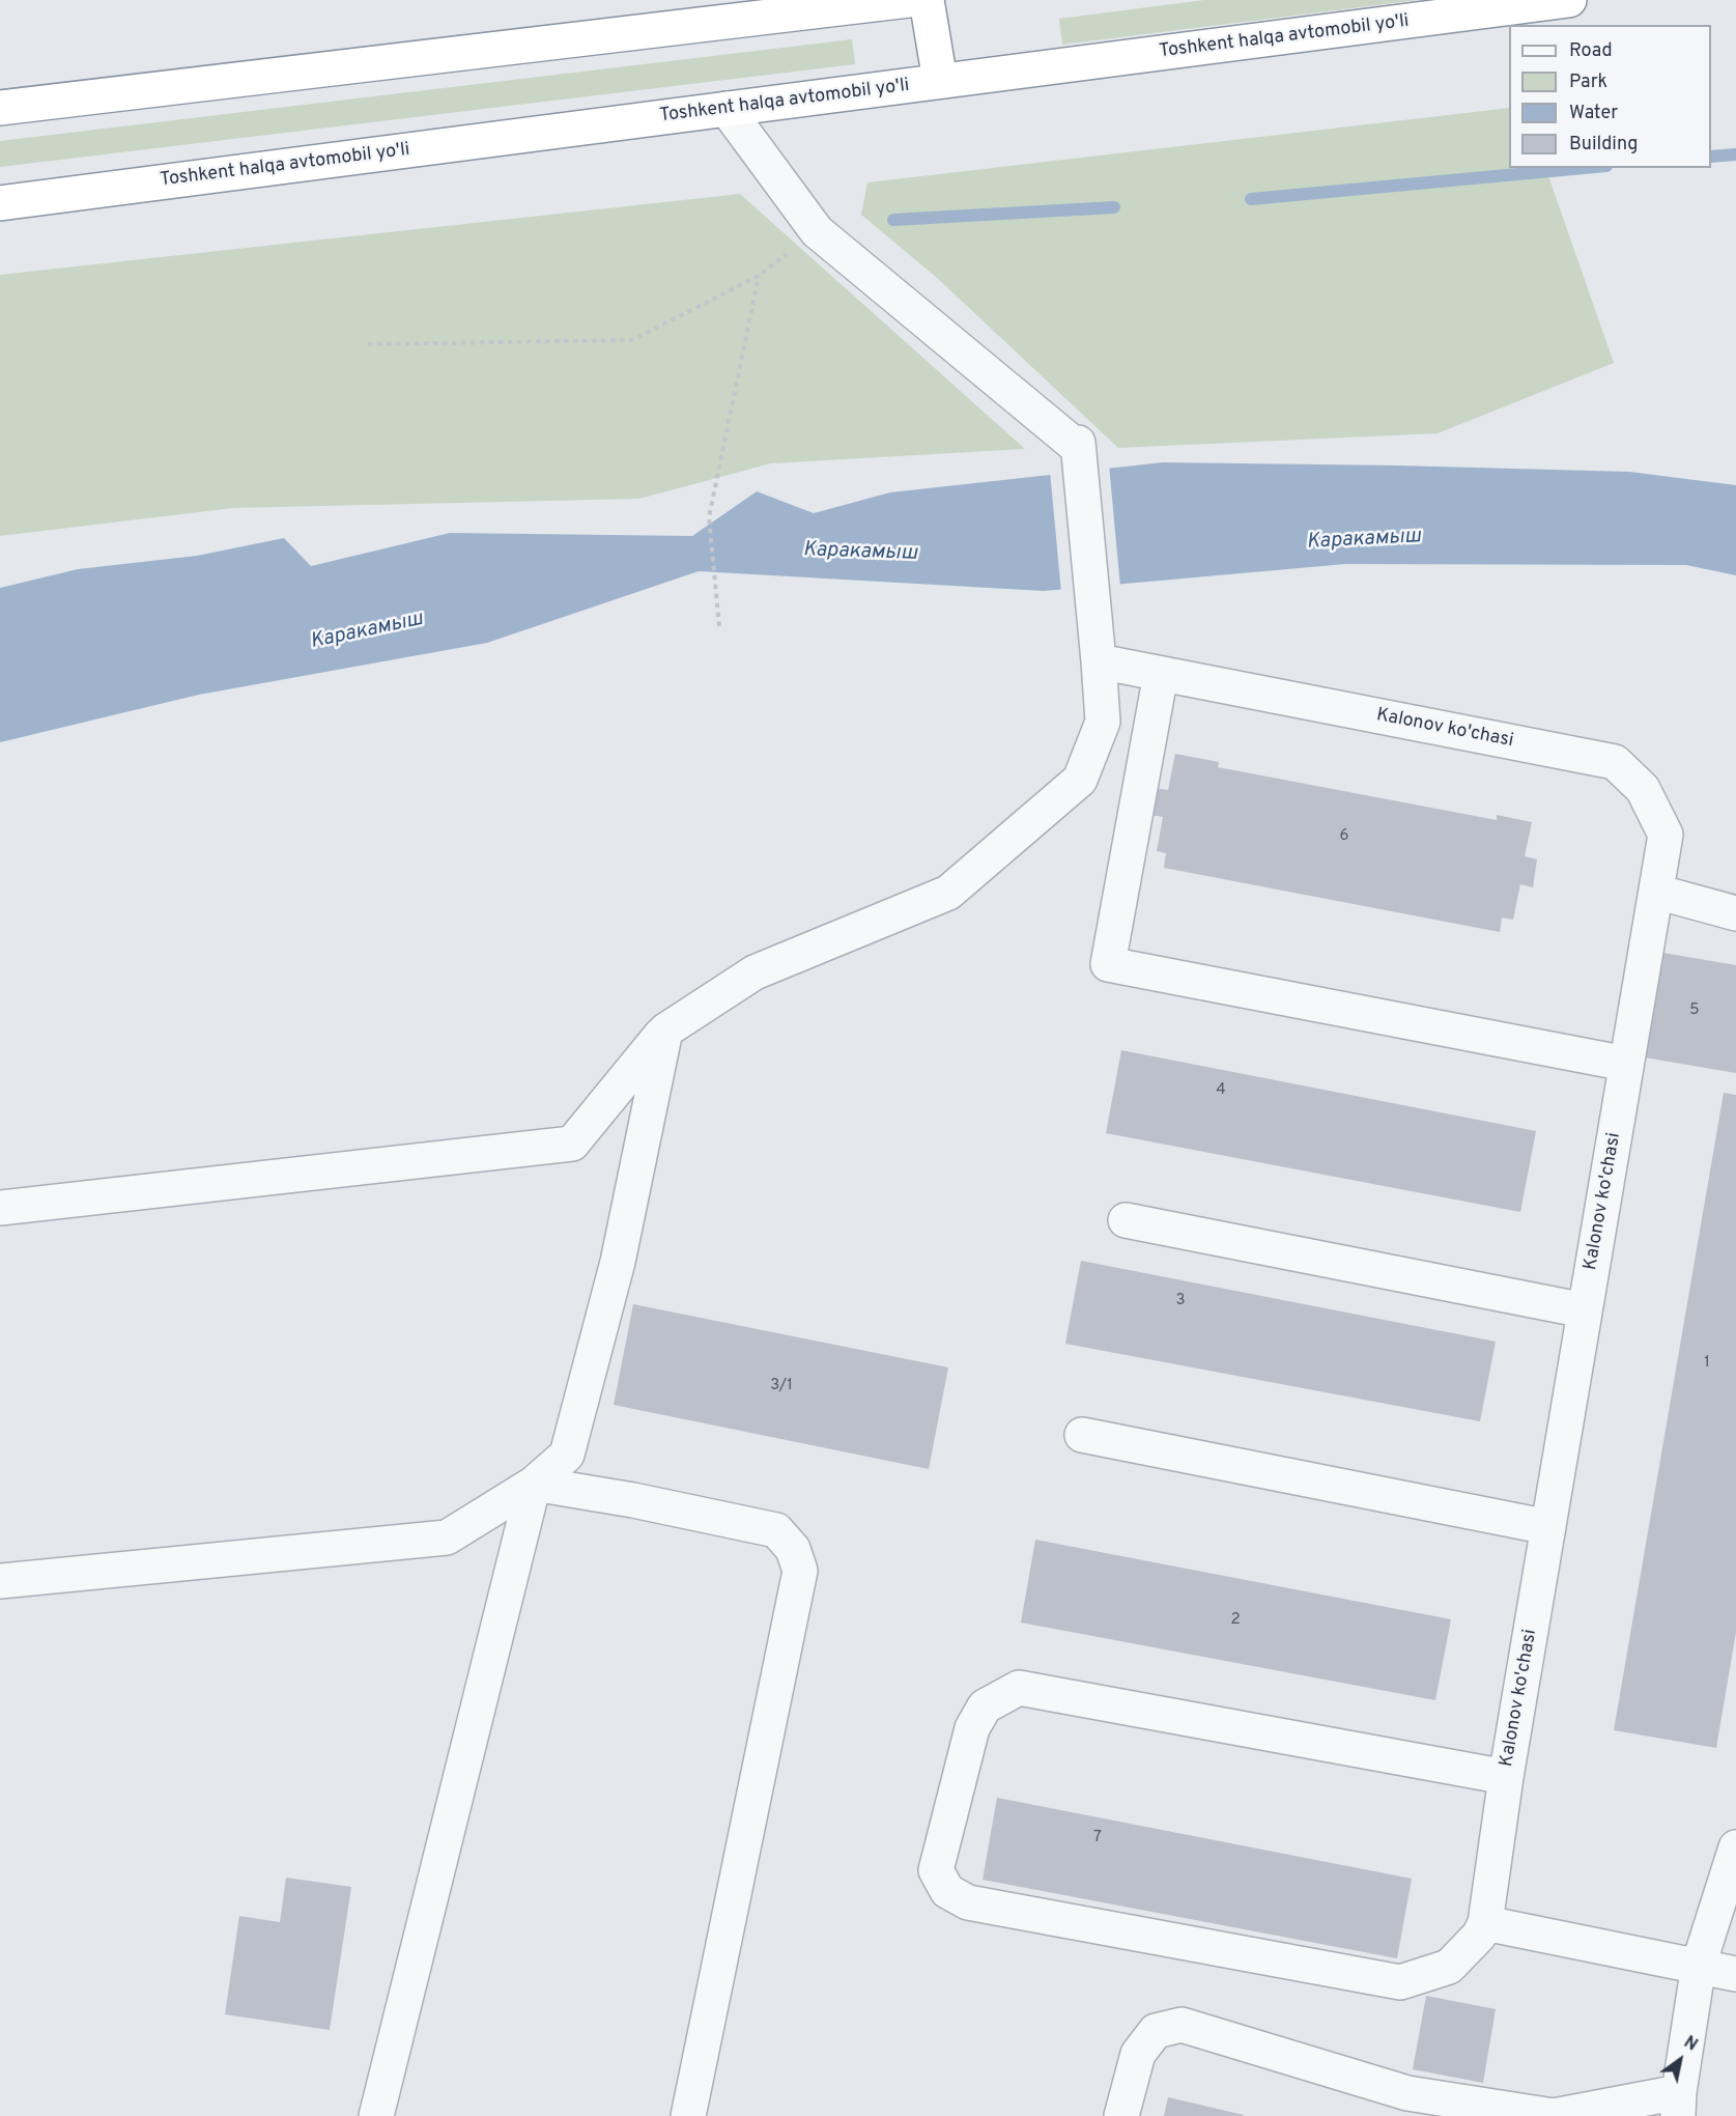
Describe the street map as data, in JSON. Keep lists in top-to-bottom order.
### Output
{
  "streets": {
    "highway": ["Toshkent halqa avtomobil yo'li"],
    "street": ["Kalonov ko'chasi"]
  },
  "water": ["Каракамыш"],
  "house_numbers": [
    "6",
    "5",
    "4",
    "3",
    "1",
    "3/1",
    "2",
    "7"
  ],
  "legend": [
    "Road",
    "Park",
    "Water",
    "Building"
  ],
  "north": "top right"
}
